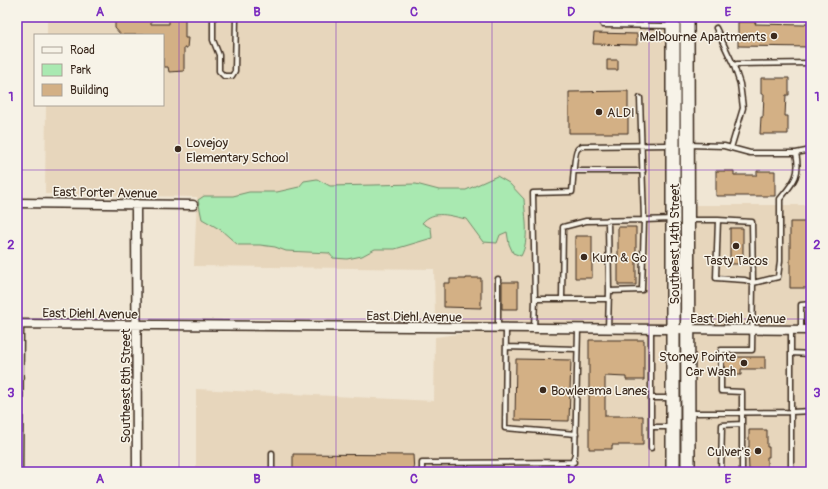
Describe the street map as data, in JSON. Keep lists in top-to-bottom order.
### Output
{
  "streets": {
    "main road": ["Southeast 14th Street"],
    "street": ["East Porter Avenue", "East Diehl Avenue", "Southeast 8th Street"]
  },
  "crossings": [
    ["East Porter Avenue", "Southeast 8th Street"],
    ["Southeast 14th Street", "East Diehl Avenue"],
    ["East Diehl Avenue", "Southeast 8th Street"]
  ],
  "places": [
    "Melbourne Apartments",
    "ALDI",
    "Lovejoy Elementary School",
    "Tasty Tacos",
    "Kum & Go",
    "Stoney Pointe Car Wash",
    "Bowlerama Lanes",
    "Culver's"
  ],
  "legend": ["Road", "Park", "Building"],
  "grid": {
    "columns": [
      "A",
      "B",
      "C",
      "D",
      "E"
    ],
    "rows": ["1", "2", "3"]
  }
}
